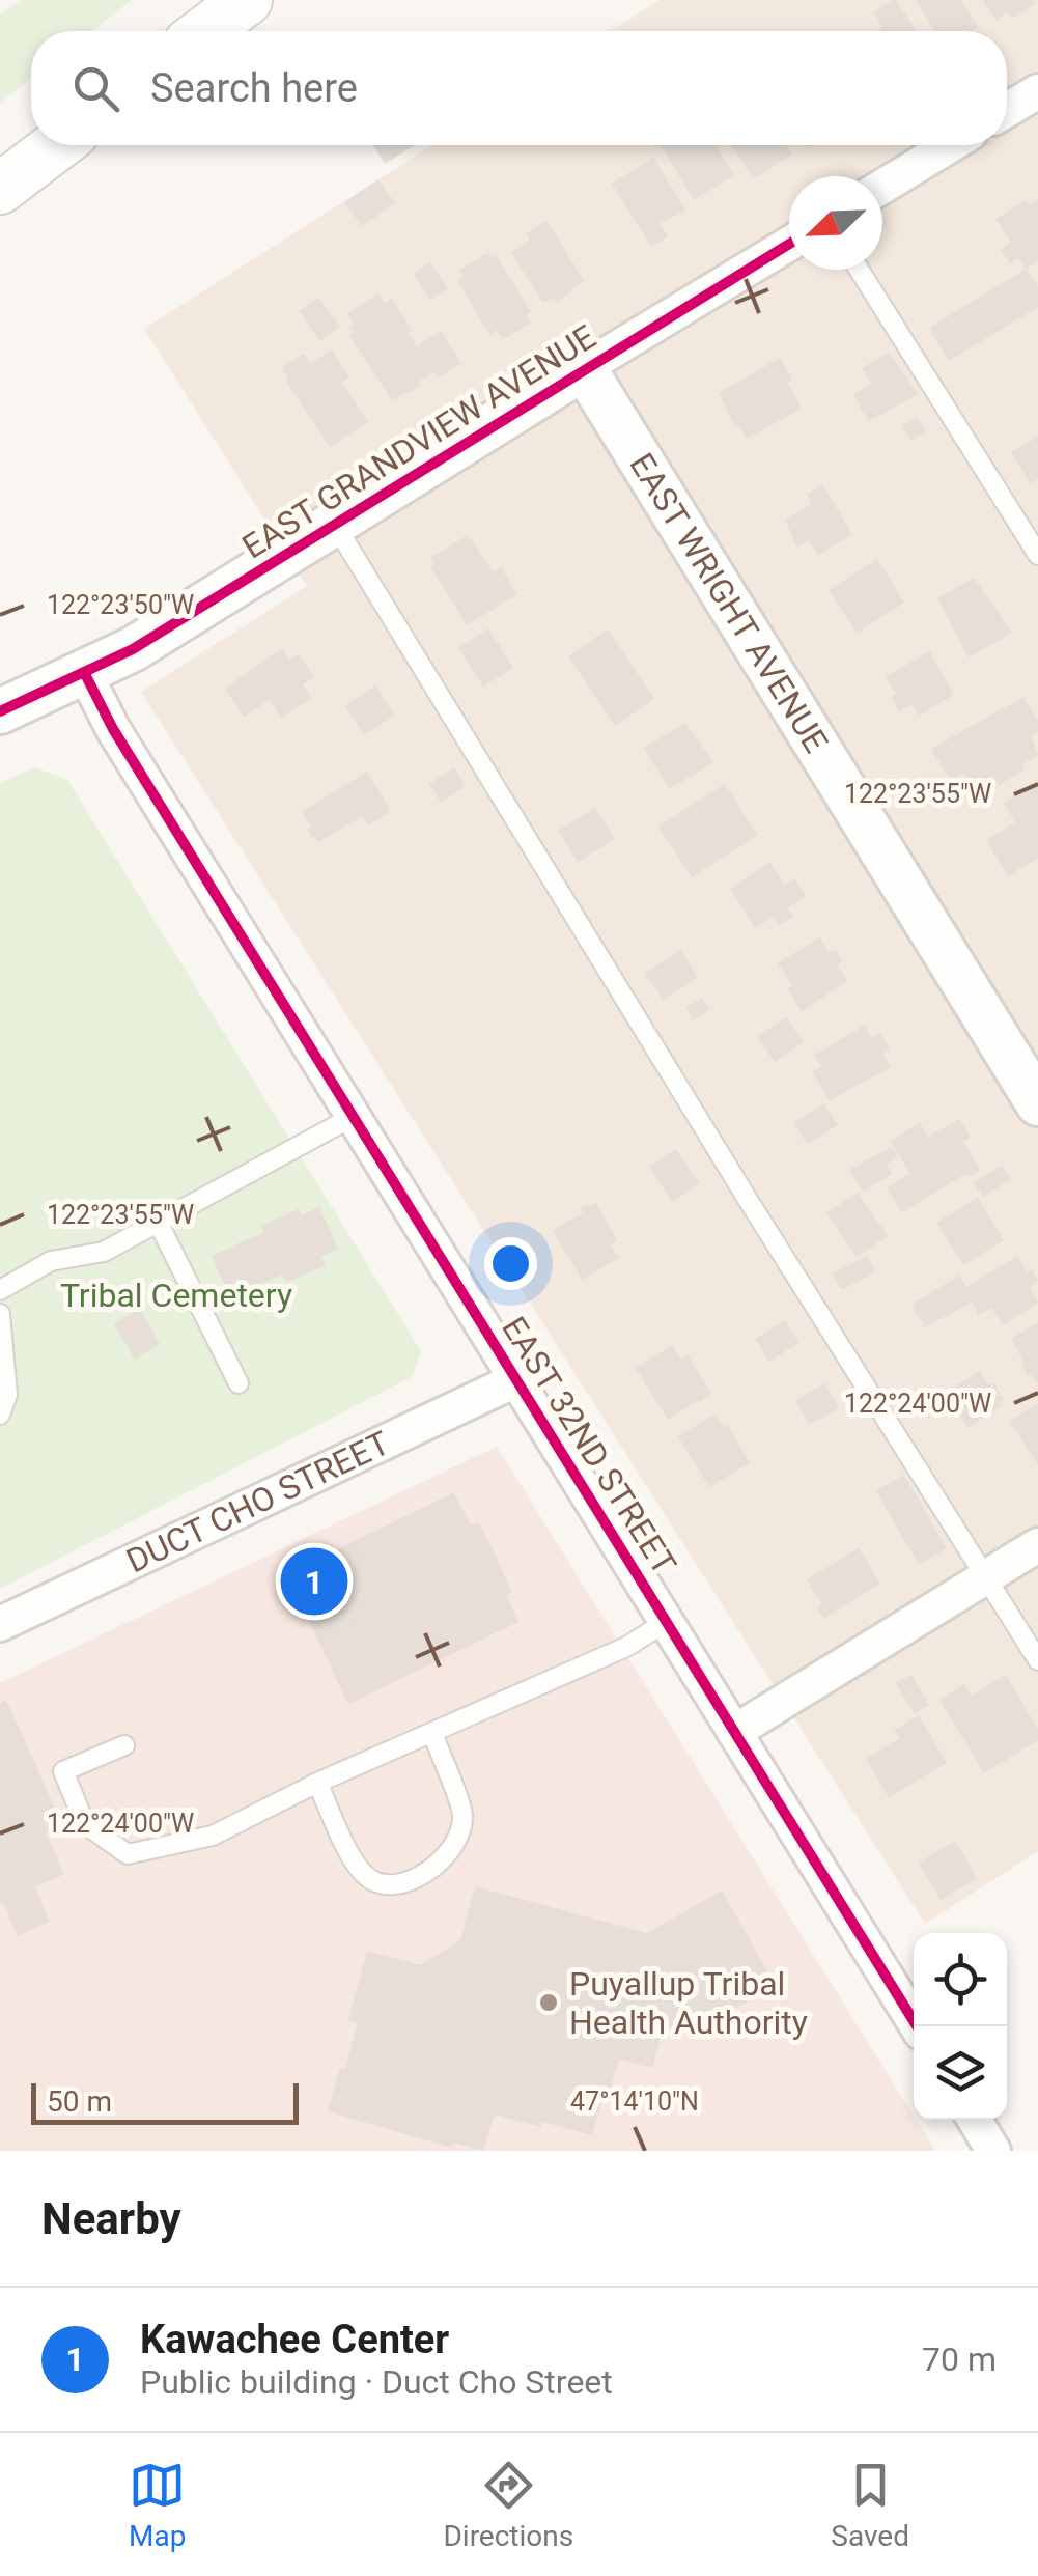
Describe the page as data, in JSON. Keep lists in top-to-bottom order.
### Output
{
  "streets": {
    "street": [
      "EAST GRANDVIEW AVENUE",
      "EAST WRIGHT AVENUE",
      "EAST 32ND STREET",
      "DUCT CHO STREET"
    ]
  },
  "crossings": [
    ["EAST GRANDVIEW AVENUE", "EAST WRIGHT AVENUE"],
    ["EAST GRANDVIEW AVENUE", "EAST 32ND STREET"],
    ["EAST 32ND STREET", "DUCT CHO STREET"]
  ],
  "parks": ["Tribal Cemetery"],
  "places": ["Puyallup Tribal Health Authority"],
  "scale_bar": "50 m",
  "north": "bottom left",
  "page": {
    "search": "Search here",
    "pins": "1",
    "scale": "50 m",
    "heading": "Nearby",
    "list": [
      {
        "mark": "1",
        "name": "Kawachee Center",
        "note": "Public building · Duct Cho Street",
        "value": "70 m"
      }
    ],
    "nav": ["Map", "Directions", "Saved"]
  },
  "coordinates": [
    "122°23'50\"W",
    "122°23'55\"W",
    "122°24'00\"W",
    "47°14'10\"N"
  ]
}
